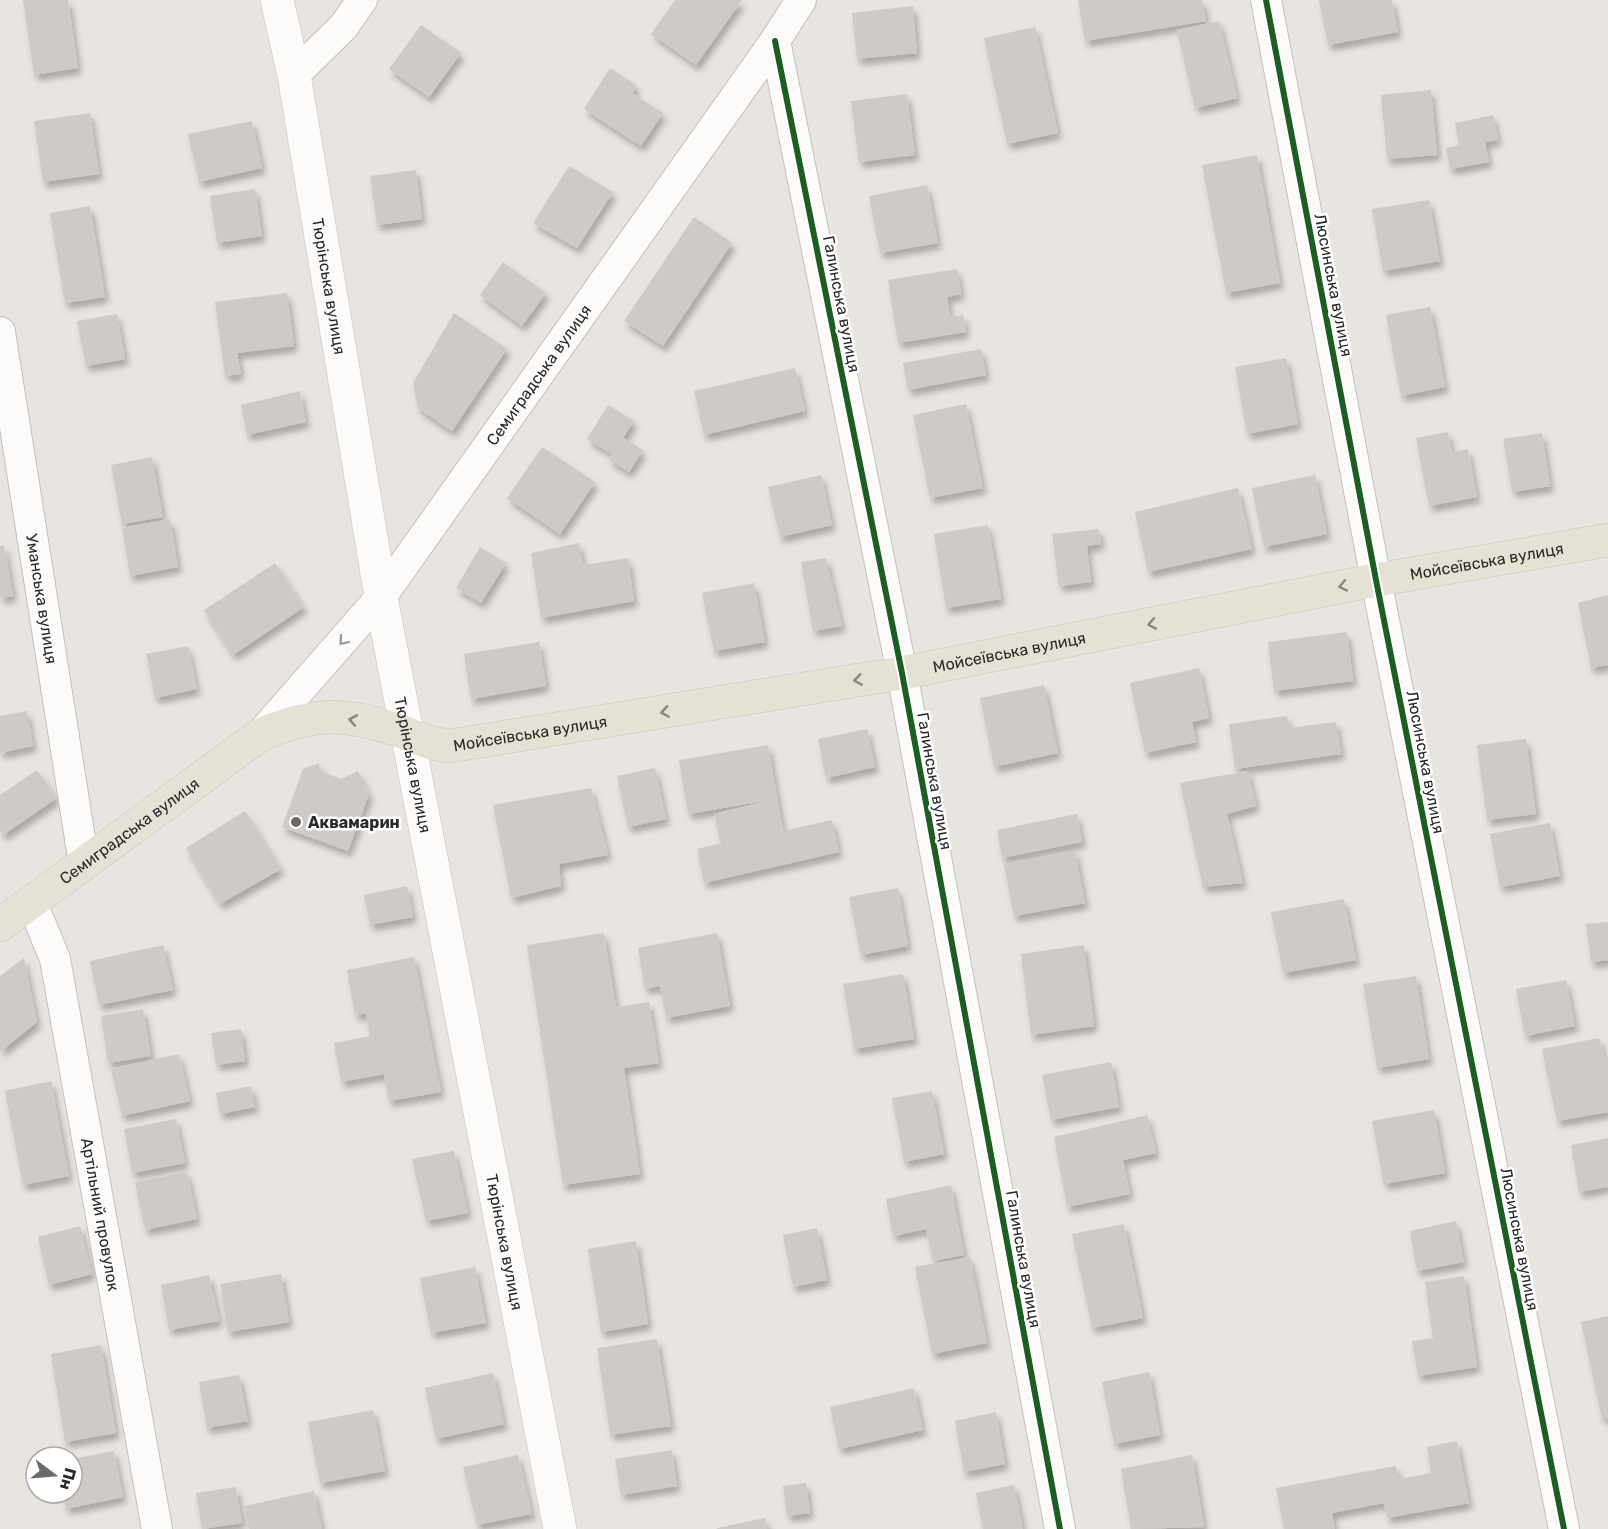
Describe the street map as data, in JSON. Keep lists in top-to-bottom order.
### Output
{
  "streets": {
    "main road": ["Тюрінська вулиця", "Семиградська вулиця", "Мойсеївська вулиця"],
    "street": [
      "Люсинська вулиця",
      "Галинська вулиця",
      "Уманська вулиця",
      "Артільний провулок"
    ]
  },
  "crossings": [
    ["Люсинська вулиця", "Мойсеївська вулиця"],
    ["Тюрінська вулиця", "Семиградська вулиця"],
    ["Тюрінська вулиця", "Мойсеївська вулиця"],
    ["Галинська вулиця", "Семиградська вулиця"],
    ["Галинська вулиця", "Мойсеївська вулиця"],
    ["Семиградська вулиця", "Мойсеївська вулиця"],
    ["Семиградська вулиця", "Уманська вулиця"],
    ["Семиградська вулиця", "Артільний провулок"]
  ],
  "one_way": ["Мойсеївська вулиця"],
  "places": ["Аквамарин"],
  "north": "right"
}
